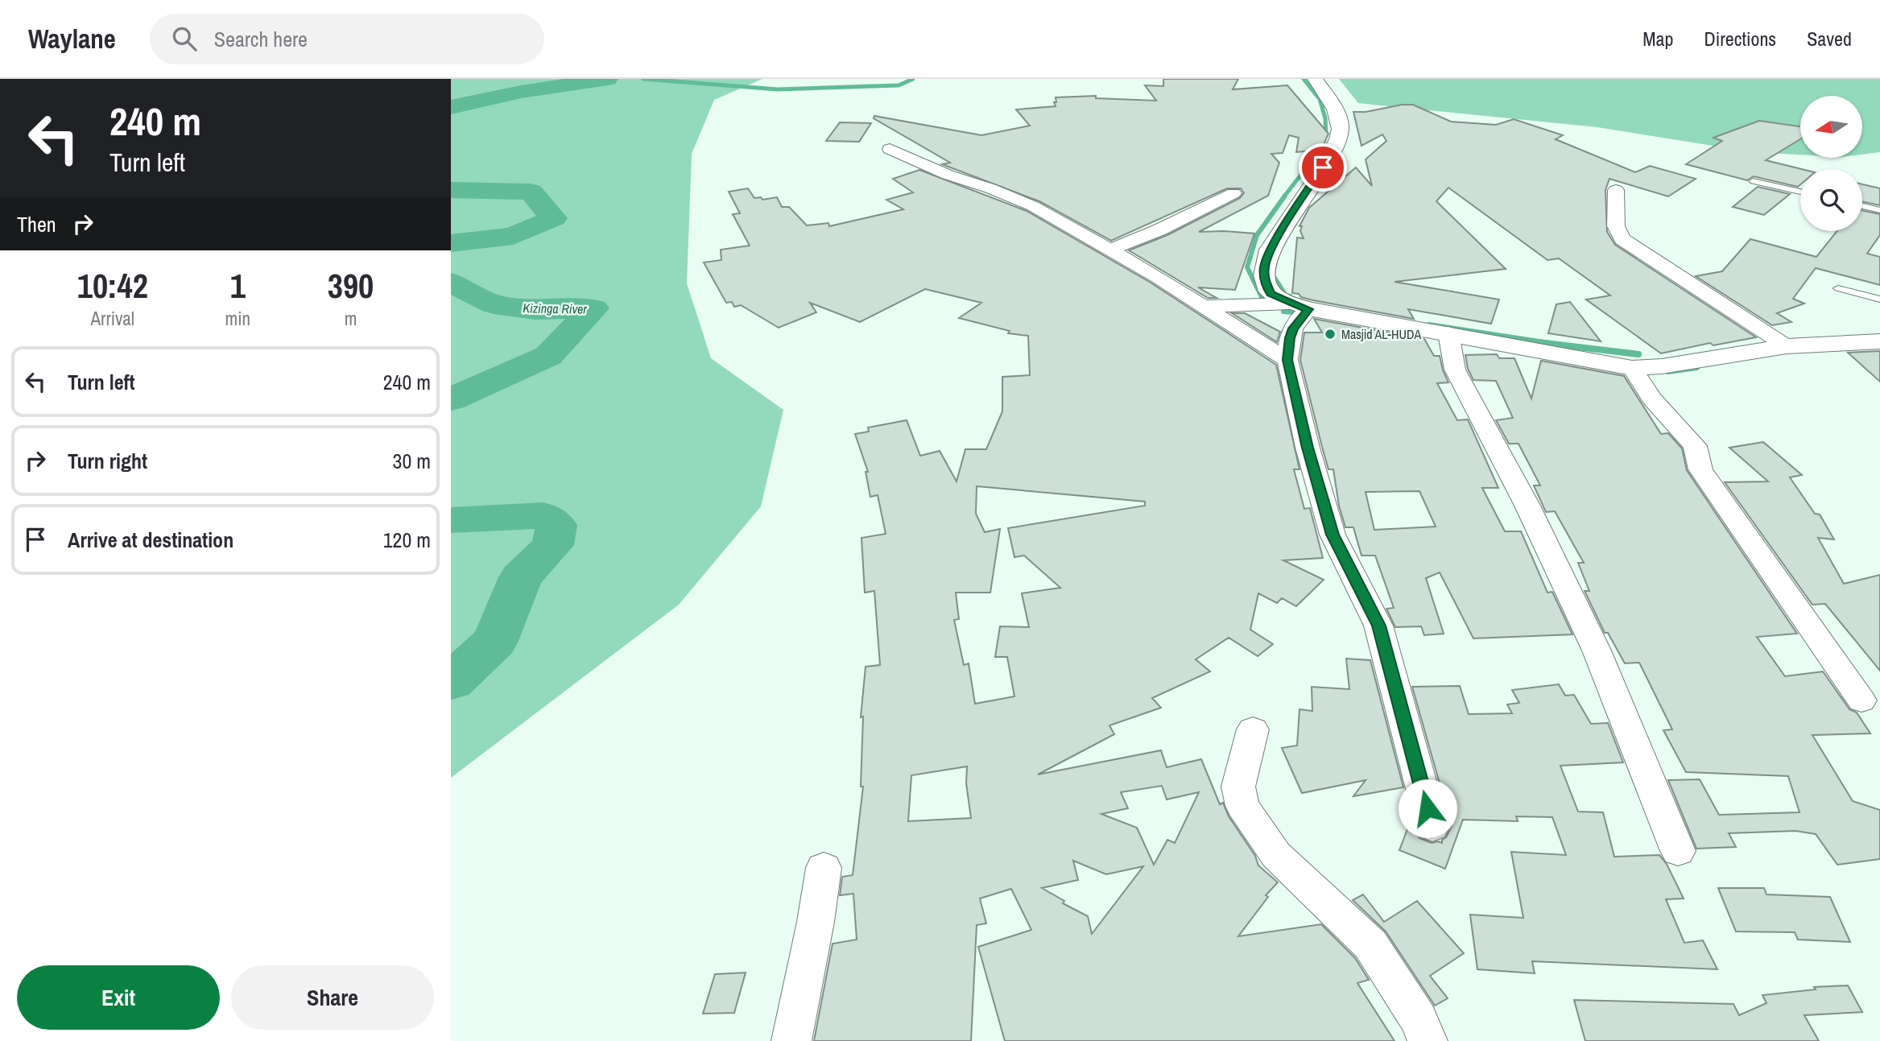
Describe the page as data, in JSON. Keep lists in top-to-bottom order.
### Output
{
  "water": ["Kizinga River"],
  "places": ["Masjid AL-HUDA"],
  "north": "left",
  "page": {
    "header": "Waylane",
    "search": "Search here",
    "nav": ["Map", "Directions", "Saved"],
    "turn": ["240 m", "Turn left"],
    "then": "Then",
    "eta": [
      "10:42",
      "Arrival",
      "1",
      "min",
      "390",
      "m"
    ],
    "list": [
      {
        "name": "Turn left",
        "value": "240 m"
      },
      {
        "name": "Turn right",
        "value": "30 m"
      },
      {
        "name": "Arrive at destination",
        "value": "120 m"
      }
    ],
    "buttons": ["Exit", "Share"]
  }
}
